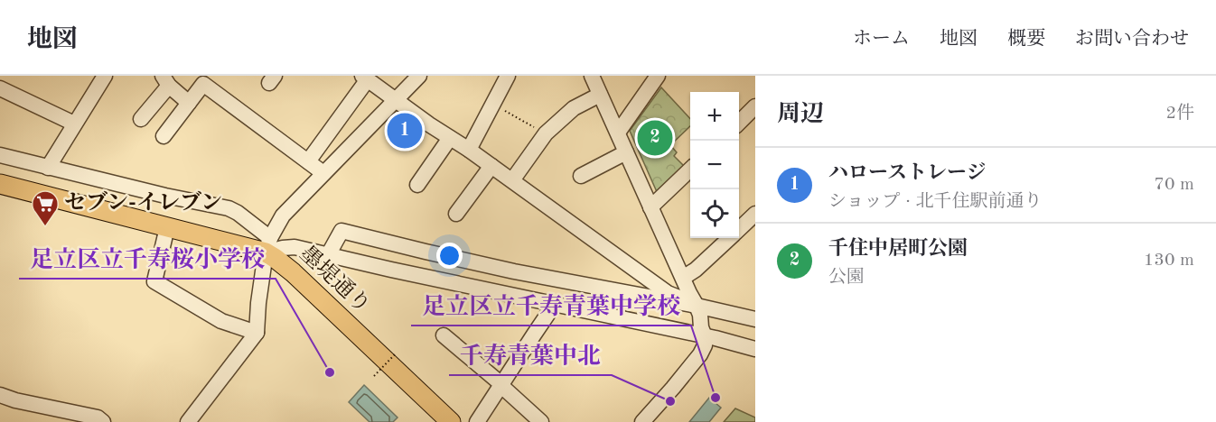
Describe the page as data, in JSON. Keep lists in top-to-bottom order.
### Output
{
  "streets": {
    "main road": ["墨堤通り"]
  },
  "places": {
    "supermarket": ["セブン-イレブン"],
    "other": ["足立区立千寿桜小学校", "足立区立千寿青葉中学校", "千寿青葉中北"]
  },
  "page": {
    "header": "地図",
    "nav": [
      "ホーム",
      "地図",
      "概要",
      "お問い合わせ"
    ],
    "heading": ["周辺", "2件"],
    "map_buttons": ["+", "−"],
    "pins": ["1", "2"],
    "list": [
      {
        "mark": "1",
        "name": "ハローストレージ",
        "note": "ショップ · 北千住駅前通り",
        "value": "70 m"
      },
      {
        "mark": "2",
        "name": "千住中居町公園",
        "note": "公園",
        "value": "130 m"
      }
    ]
  }
}
